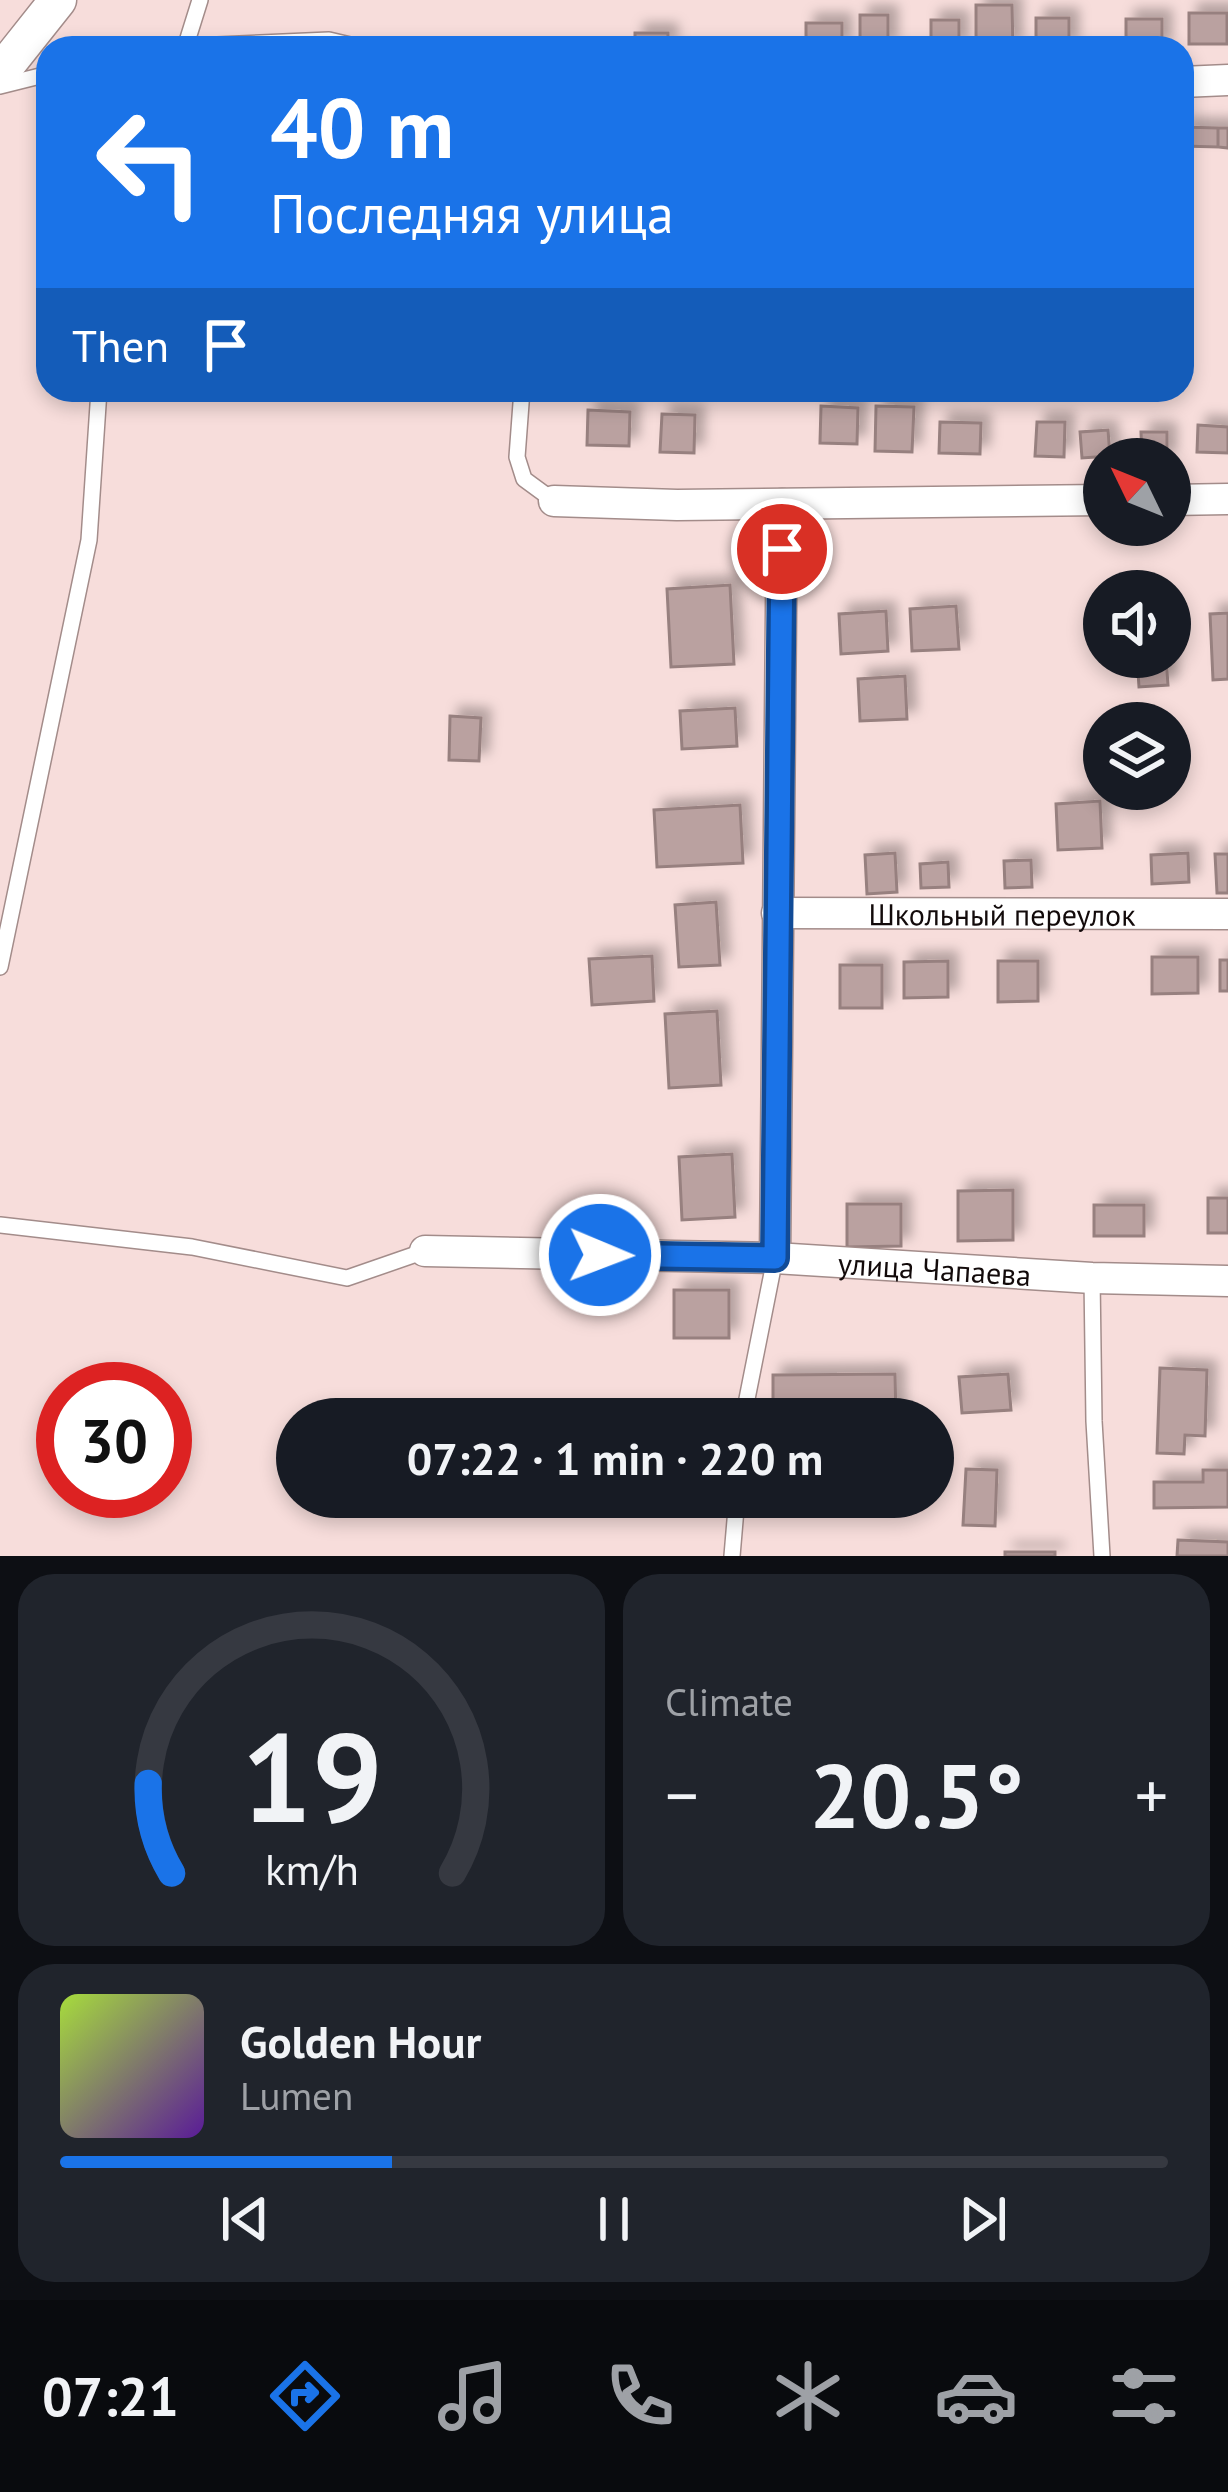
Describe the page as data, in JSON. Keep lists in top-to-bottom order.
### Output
{
  "streets": {
    "street": ["Школьный переулок", "улица Чапаева"]
  },
  "north": "top left",
  "page": {
    "turn": ["40 m", "Последняя улица"],
    "then": "Then",
    "limit": "30",
    "trip": "07:22 · 1 min · 220 m",
    "tile": "Climate",
    "heat": ["−", "20.5°", "+"],
    "song": ["Golden Hour", "Lumen"],
    "tabs": "07:21",
    "gauge": ["19", "km/h"]
  }
}
